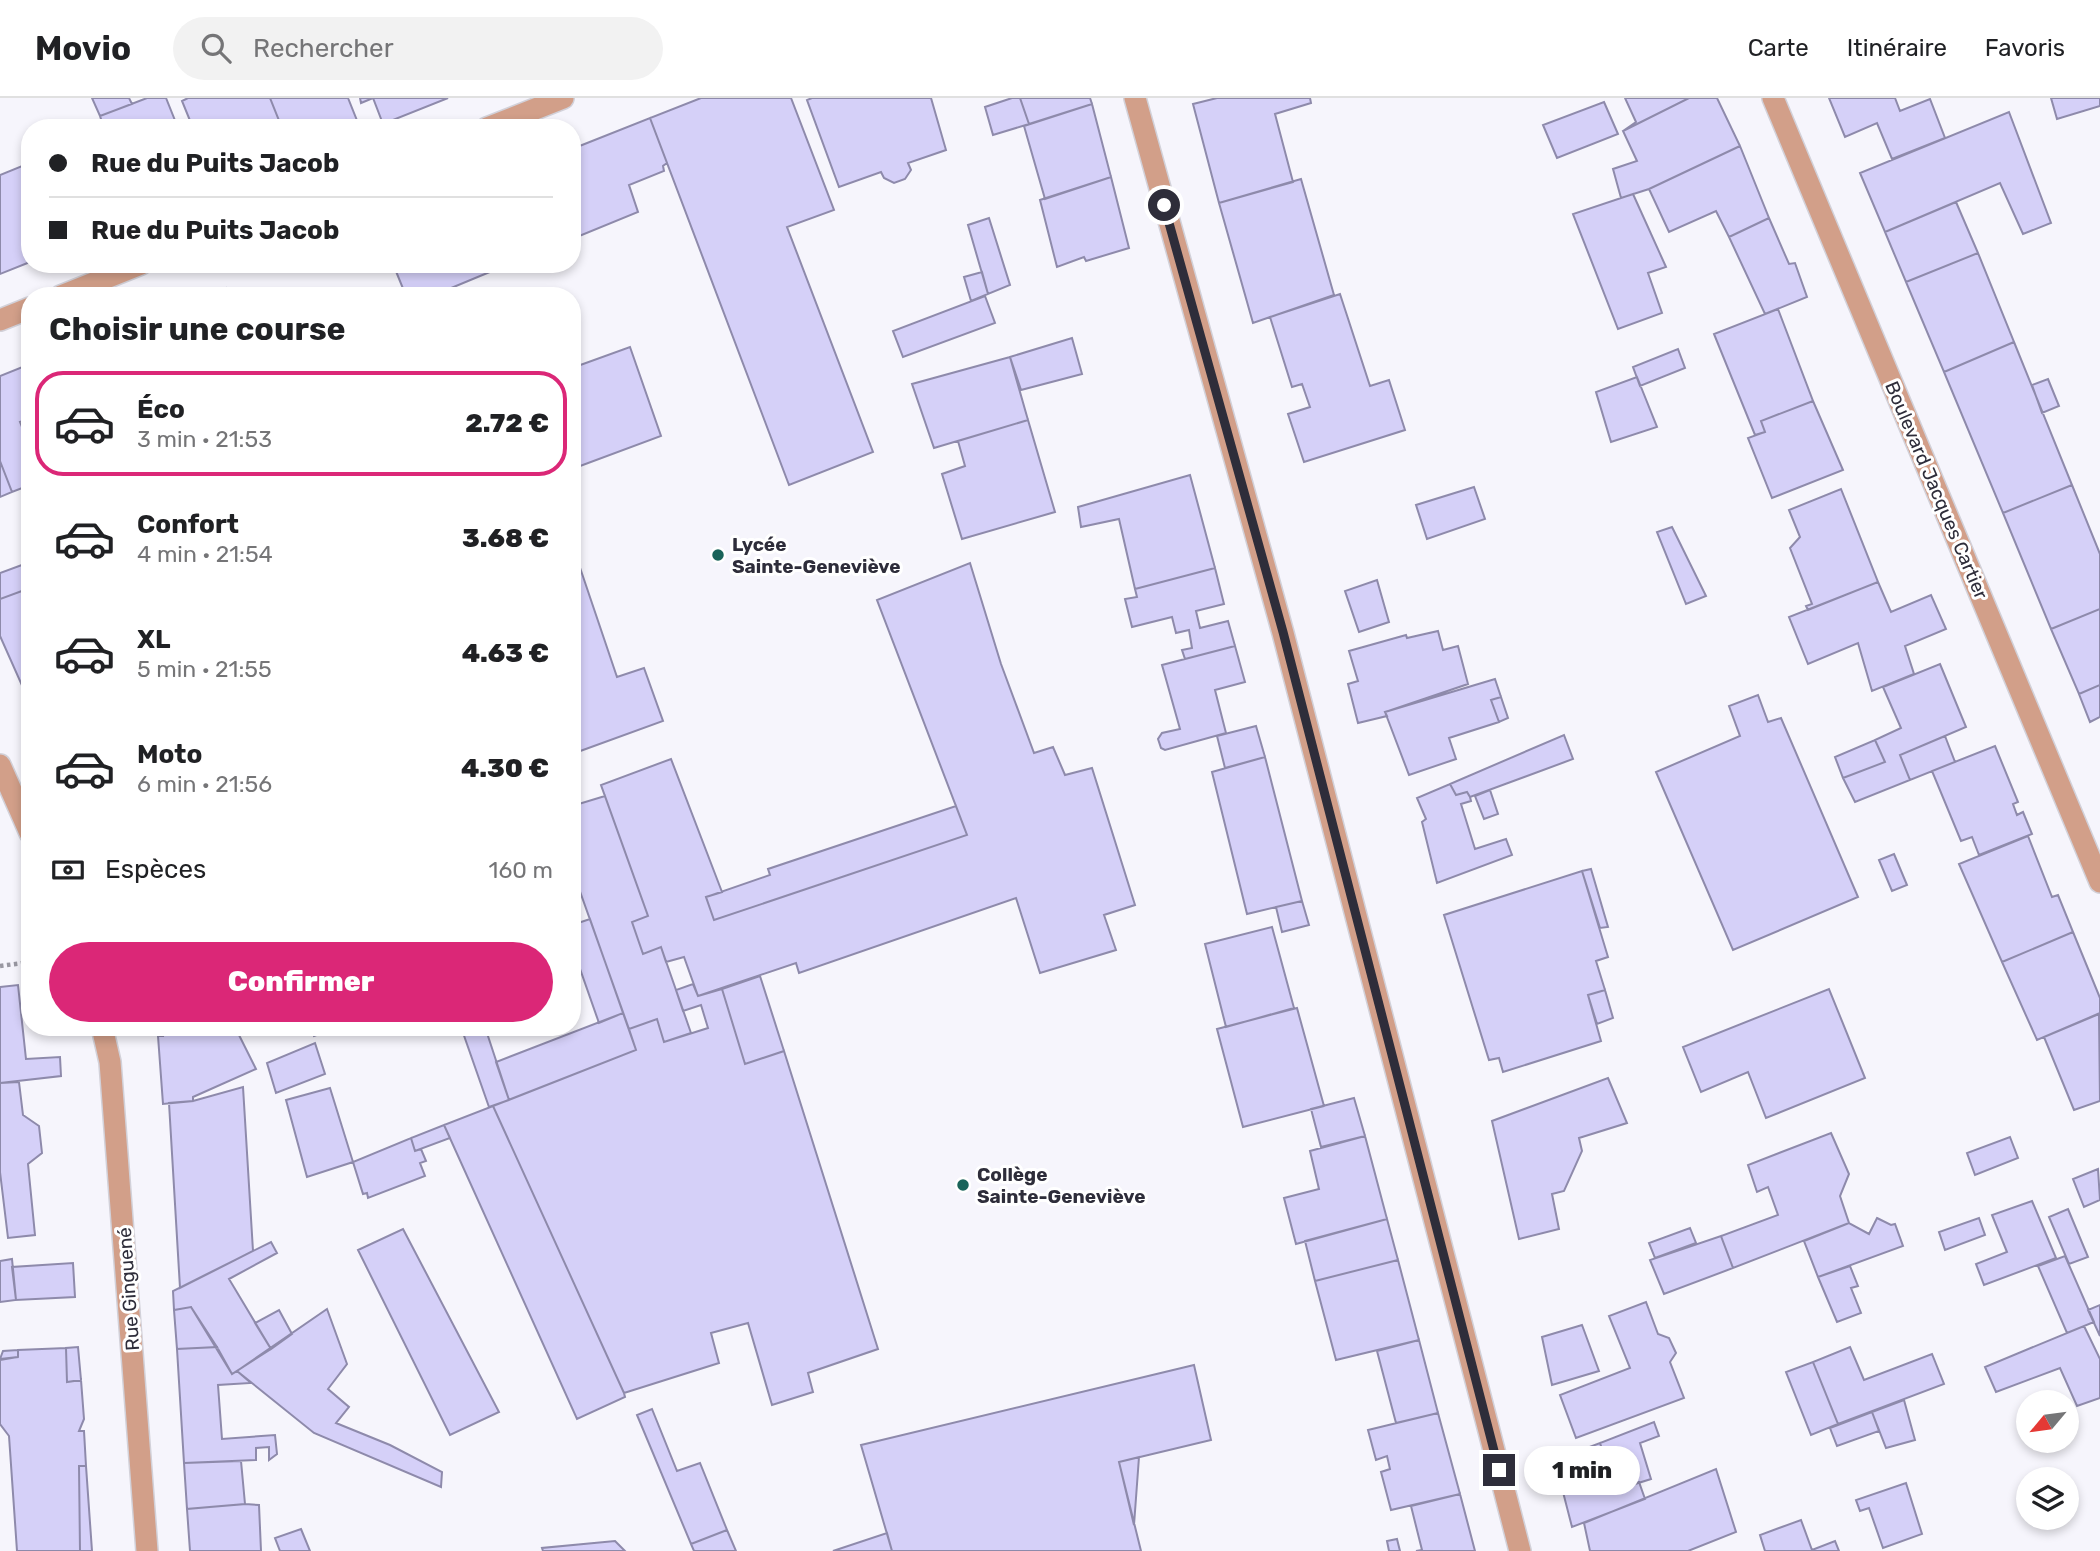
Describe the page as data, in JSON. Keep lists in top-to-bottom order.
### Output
{
  "streets": {
    "street": ["Boulevard Jacques Cartier", "Rue Ginguené"]
  },
  "places": ["Lycée Sainte-Geneviève", "Collège Sainte-Geneviève"],
  "north": "bottom left",
  "page": {
    "header": "Movio",
    "search": "Rechercher",
    "nav": ["Carte", "Itinéraire", "Favoris"],
    "banner": ["Rue du Puits Jacob", "Rue du Puits Jacob"],
    "heading": "Choisir une course",
    "list": [
      {
        "name": "Éco",
        "note": "3 min · 21:53",
        "value": "2.72 €"
      },
      {
        "name": "Confort",
        "note": "4 min · 21:54",
        "value": "3.68 €"
      },
      {
        "name": "XL",
        "note": "5 min · 21:55",
        "value": "4.63 €"
      },
      {
        "name": "Moto",
        "note": "6 min · 21:56",
        "value": "4.30 €"
      }
    ],
    "pay": ["Espèces", "160 m"],
    "buttons": "Confirmer",
    "bubble": "1 min"
  }
}
